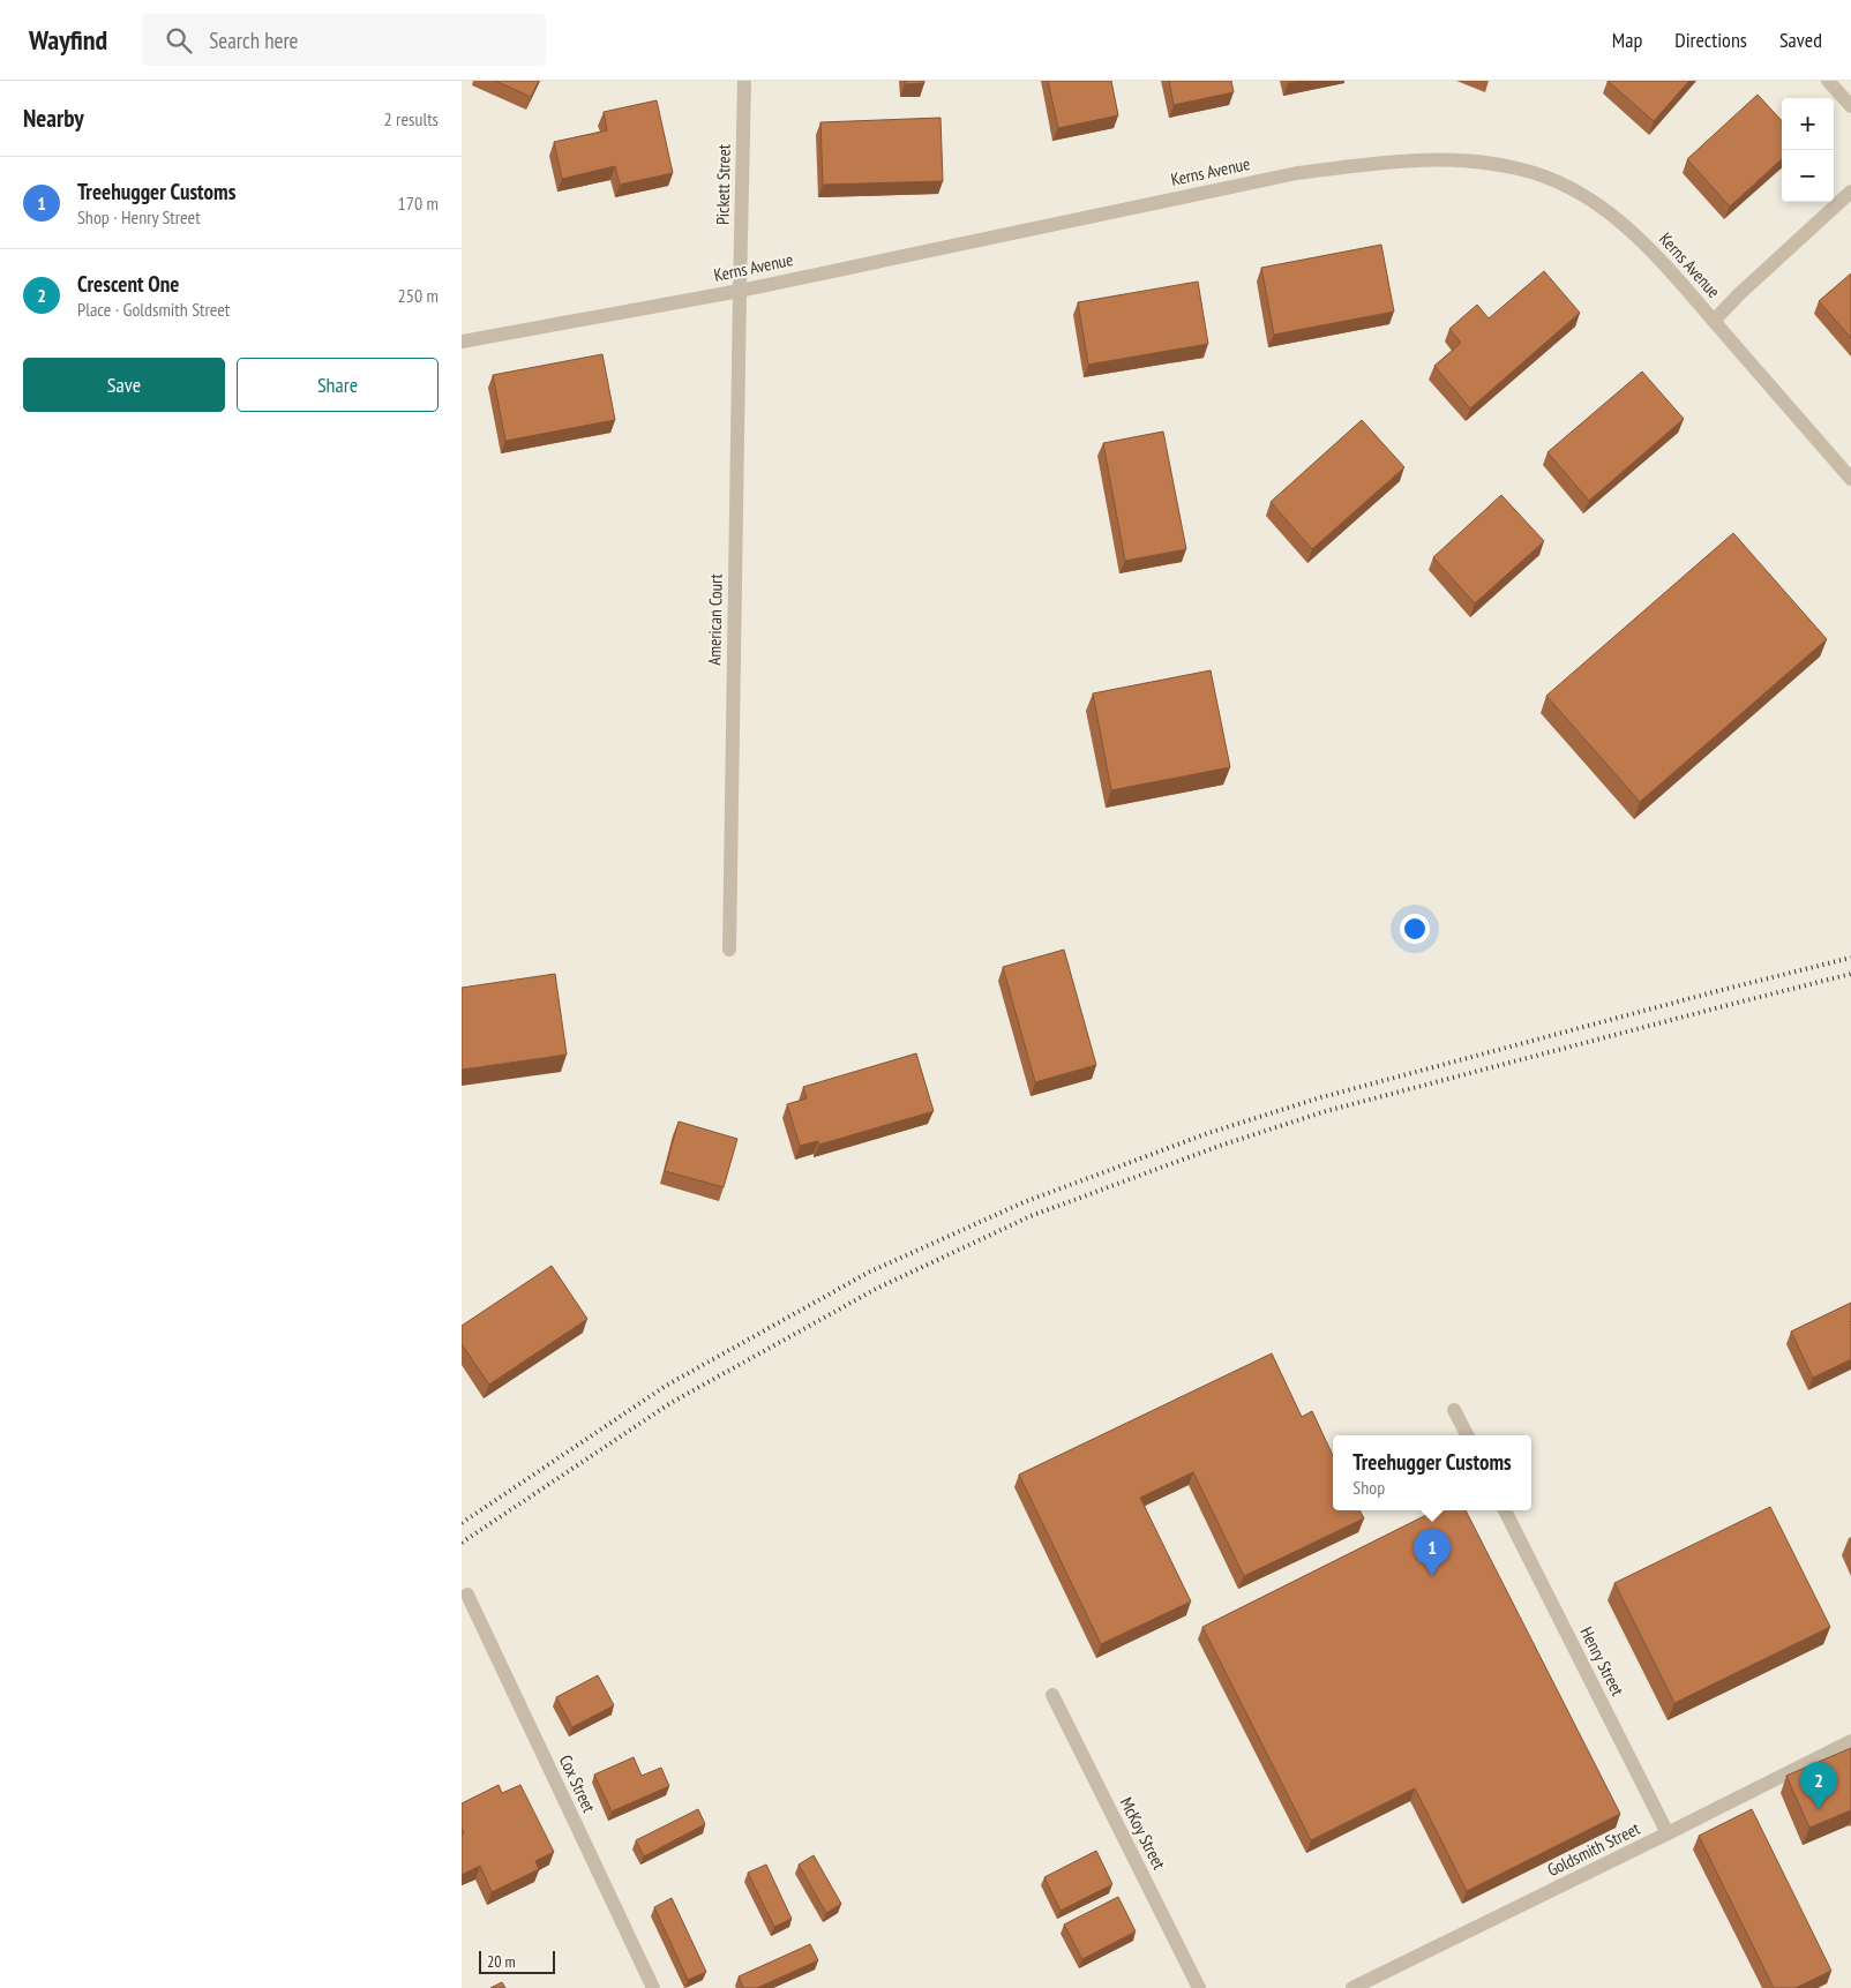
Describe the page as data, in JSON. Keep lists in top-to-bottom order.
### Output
{
  "streets": {
    "street": [
      "Kerns Avenue",
      "Pickett Street",
      "American Court",
      "Henry Street",
      "Cox Street",
      "McKoy Street",
      "Goldsmith Street"
    ]
  },
  "crossings": [
    ["Kerns Avenue", "Pickett Street"],
    ["Kerns Avenue", "American Court"],
    ["Pickett Street", "American Court"],
    ["Henry Street", "Goldsmith Street"]
  ],
  "scale_bar": "20 m",
  "page": {
    "header": "Wayfind",
    "search": "Search here",
    "nav": ["Map", "Directions", "Saved"],
    "heading": ["Nearby", "2 results"],
    "map_buttons": ["+", "−"],
    "list": [
      {
        "mark": "1",
        "name": "Treehugger Customs",
        "note": "Shop · Henry Street",
        "value": "170 m"
      },
      {
        "mark": "2",
        "name": "Crescent One",
        "note": "Place · Goldsmith Street",
        "value": "250 m"
      }
    ],
    "buttons": ["Save", "Share"],
    "popup": ["Treehugger Customs", "Shop"],
    "pins": ["1", "2"],
    "scale": "20 m"
  }
}
